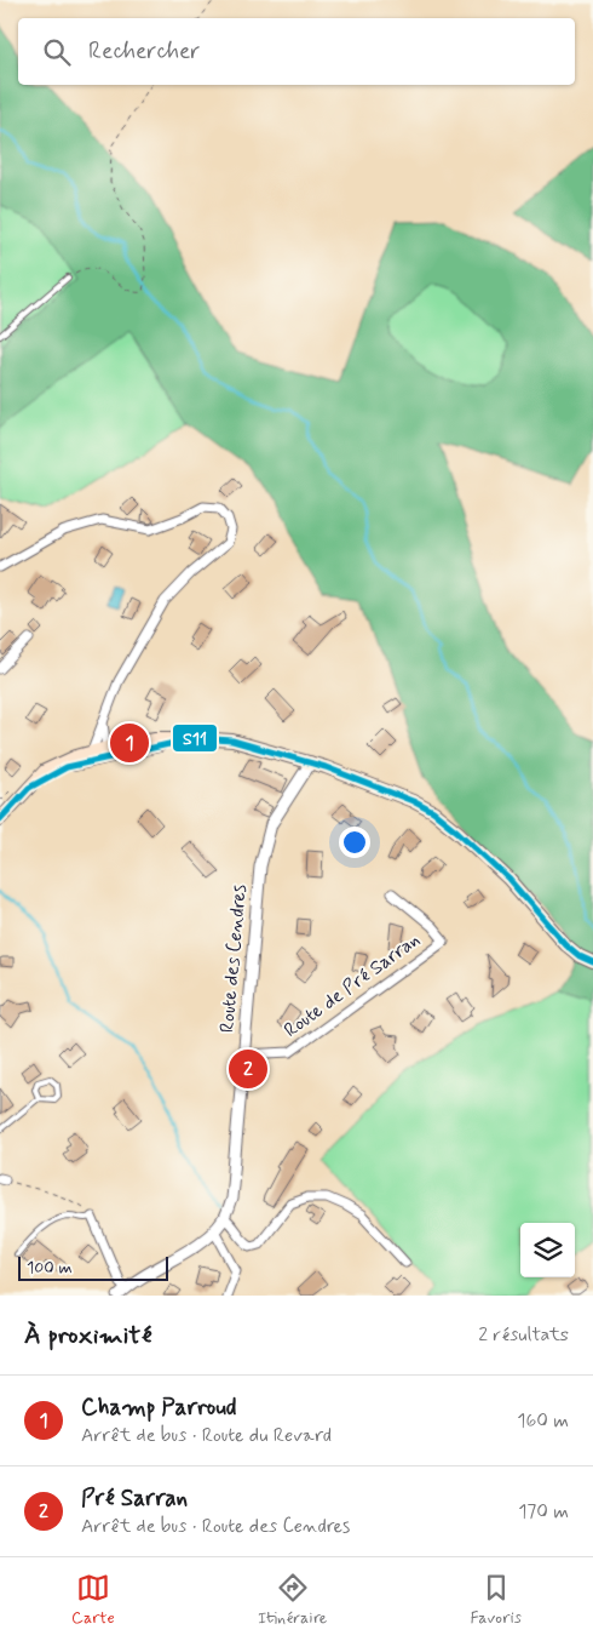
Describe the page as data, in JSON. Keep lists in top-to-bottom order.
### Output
{
  "streets": {
    "street": ["Route des Cendres", "Route de Pré Sarran"]
  },
  "crossings": [
    ["Route des Cendres", "Route de Pré Sarran"]
  ],
  "lines": ["transit line S11"],
  "scale_bar": "100 m",
  "page": {
    "search": "Rechercher",
    "pins": ["1", "2"],
    "scale": "100 m",
    "heading": ["À proximité", "2 résultats"],
    "list": [
      {
        "mark": "1",
        "name": "Champ Parroud",
        "note": "Arrêt de bus · Route du Revard",
        "value": "160 m"
      },
      {
        "mark": "2",
        "name": "Pré Sarran",
        "note": "Arrêt de bus · Route des Cendres",
        "value": "170 m"
      }
    ],
    "nav": ["Carte", "Itinéraire", "Favoris"]
  }
}
